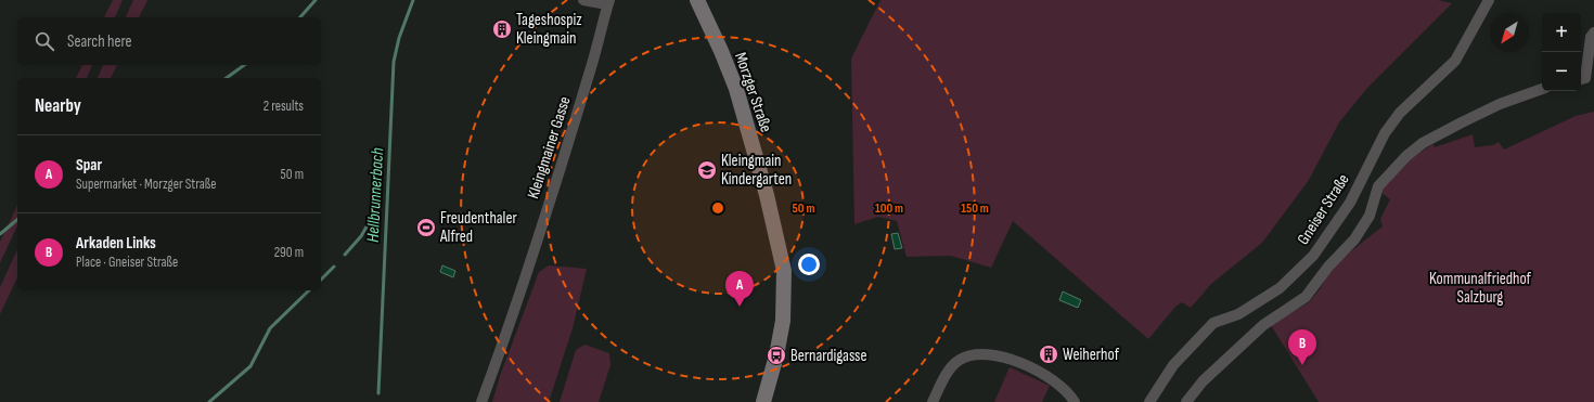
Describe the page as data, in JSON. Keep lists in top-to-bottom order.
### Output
{
  "streets": {
    "street": ["Morzger Straße", "Kleingmainer Gasse", "Gneiser Straße"]
  },
  "water": ["Hellbrunnerbach"],
  "parks": ["Kommunalfriedhof Salzburg"],
  "places": {
    "building": ["Tageshospiz Kleingmain", "Weiherhof"],
    "school or university": ["Kleingmain Kindergarten"],
    "sports": ["Freudenthaler Alfred"],
    "bus stop": ["Bernardigasse"]
  },
  "north": "bottom left",
  "page": {
    "map_buttons": ["+", "−"],
    "search": "Search here",
    "heading": ["Nearby", "2 results"],
    "list": [
      {
        "mark": "A",
        "name": "Spar",
        "note": "Supermarket · Morzger Straße",
        "value": "50 m"
      },
      {
        "mark": "B",
        "name": "Arkaden Links",
        "note": "Place · Gneiser Straße",
        "value": "290 m"
      }
    ],
    "pins": ["A", "B"]
  },
  "rings": ["50 m", "100 m", "150 m"]
}
